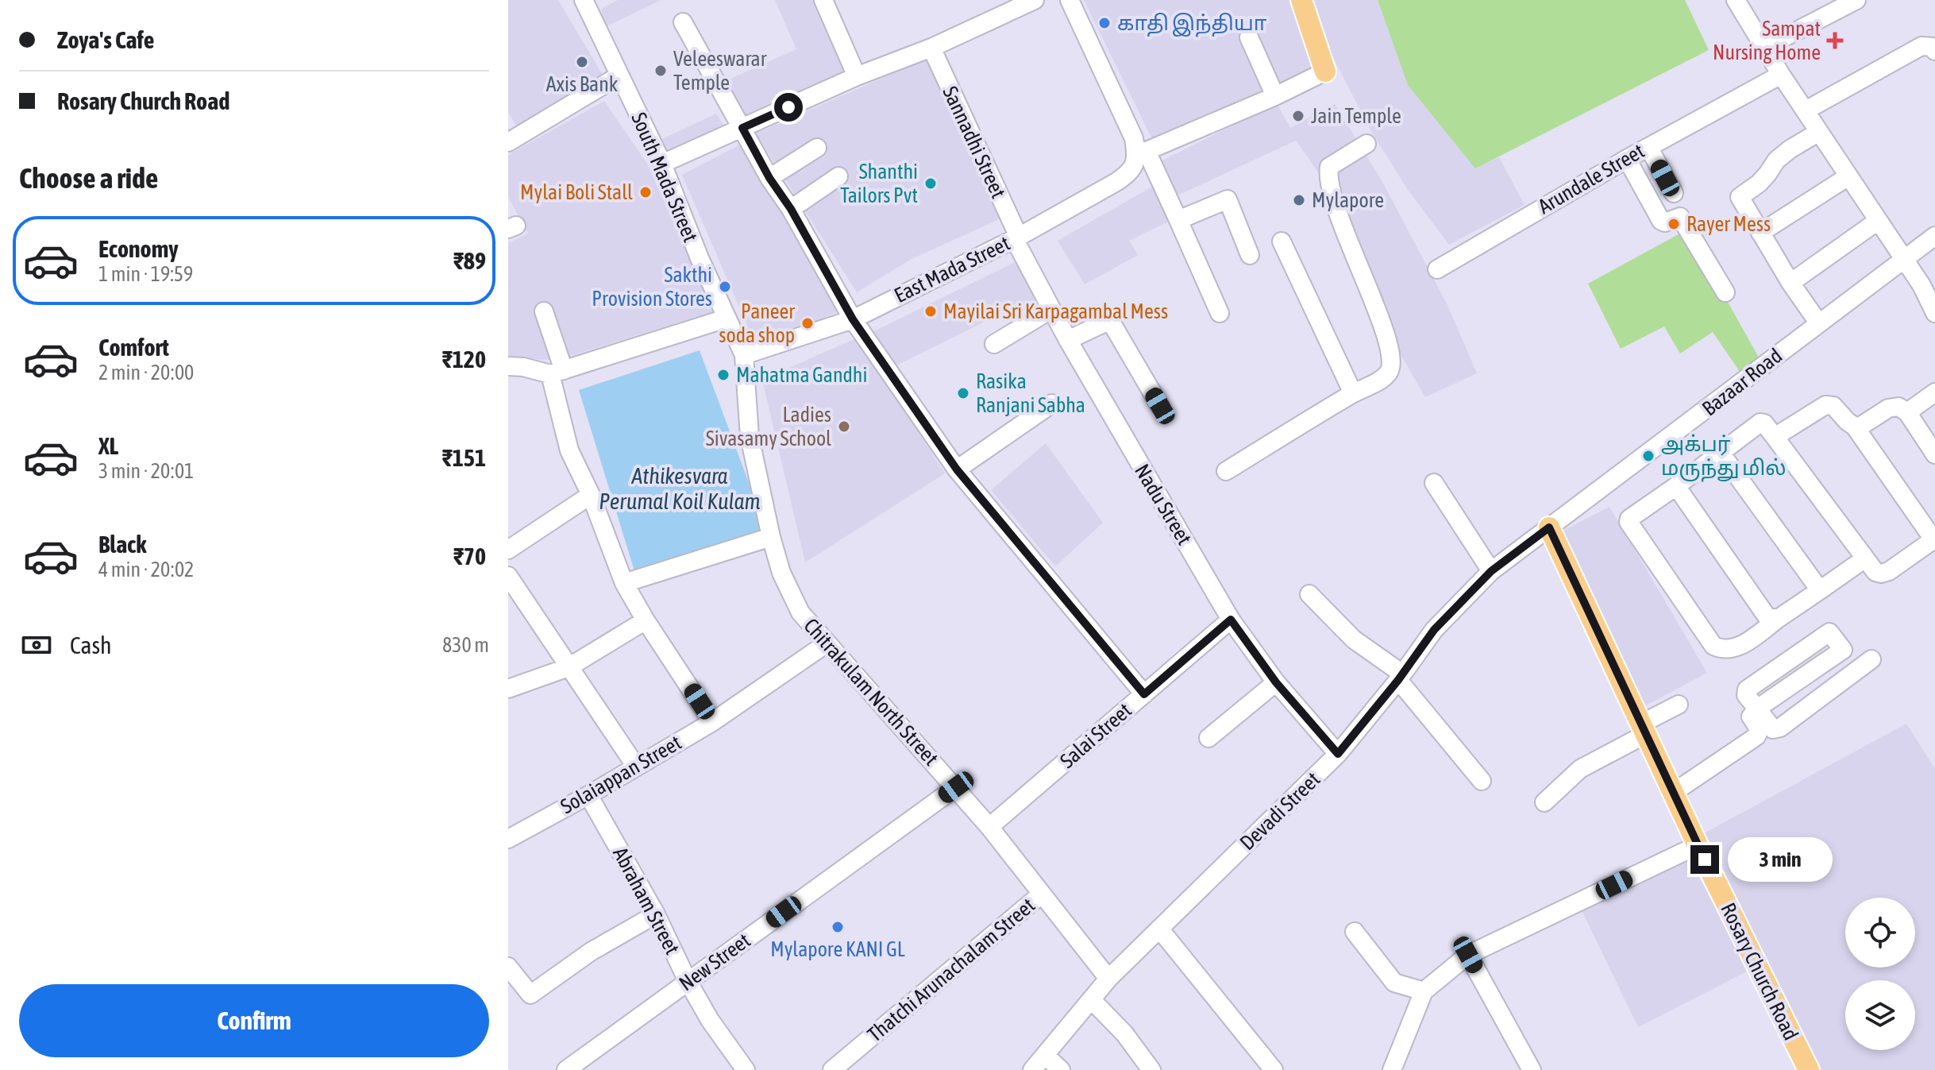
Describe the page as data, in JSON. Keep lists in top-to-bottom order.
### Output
{
  "streets": {
    "main road": ["Rosary Church Road"],
    "street": [
      "Sannadhi Street",
      "South Mada Street",
      "Arundale Street",
      "East Mada Street",
      "Bazaar Road",
      "Nadu Street",
      "Chitrakulam North Street",
      "Salai Street",
      "Solaiappan Street",
      "Devadi Street",
      "Abraham Street",
      "New Street",
      "Thatchi Arunachalam Street"
    ]
  },
  "crossings": [
    ["Sannadhi Street", "East Mada Street"],
    ["Sannadhi Street", "Nadu Street"],
    ["South Mada Street", "East Mada Street"],
    ["South Mada Street", "Chitrakulam North Street"],
    ["East Mada Street", "Nadu Street"],
    ["East Mada Street", "Chitrakulam North Street"],
    ["Bazaar Road", "Devadi Street"],
    ["Bazaar Road", "Rosary Church Road"],
    ["Nadu Street", "Salai Street"],
    ["Nadu Street", "Devadi Street"],
    ["Chitrakulam North Street", "Salai Street"],
    ["Chitrakulam North Street", "Solaiappan Street"],
    ["Chitrakulam North Street", "Devadi Street"],
    ["Chitrakulam North Street", "New Street"],
    ["Chitrakulam North Street", "Thatchi Arunachalam Street"],
    ["Solaiappan Street", "Abraham Street"],
    ["Devadi Street", "Rosary Church Road"],
    ["Abraham Street", "New Street"]
  ],
  "water": ["Athikesvara Perumal Koil Kulam"],
  "places": {
    "other": [
      "காதி இந்தியா",
      "Axis Bank",
      "Veleeswarar Temple",
      "Jain Temple",
      "Shanthi Tailors Pvt",
      "Mylai Boli Stall",
      "Mylapore",
      "Rayer Mess",
      "Sakthi Provision Stores",
      "Mayilai Sri Karpagambal Mess",
      "Paneer soda shop",
      "Mahatma Gandhi",
      "Rasika Ranjani Sabha",
      "Ladies Sivasamy School",
      "அக்பர் மருந்து மில்",
      "Mylapore KANI GL"
    ],
    "health": ["Sampat Nursing Home"]
  },
  "page": {
    "banner": ["Zoya's Cafe", "Rosary Church Road"],
    "heading": "Choose a ride",
    "list": [
      {
        "name": "Economy",
        "note": "1 min · 19:59",
        "value": "₹89"
      },
      {
        "name": "Comfort",
        "note": "2 min · 20:00",
        "value": "₹120"
      },
      {
        "name": "XL",
        "note": "3 min · 20:01",
        "value": "₹151"
      },
      {
        "name": "Black",
        "note": "4 min · 20:02",
        "value": "₹70"
      }
    ],
    "pay": ["Cash", "830 m"],
    "bubble": "3 min",
    "buttons": "Confirm"
  }
}
